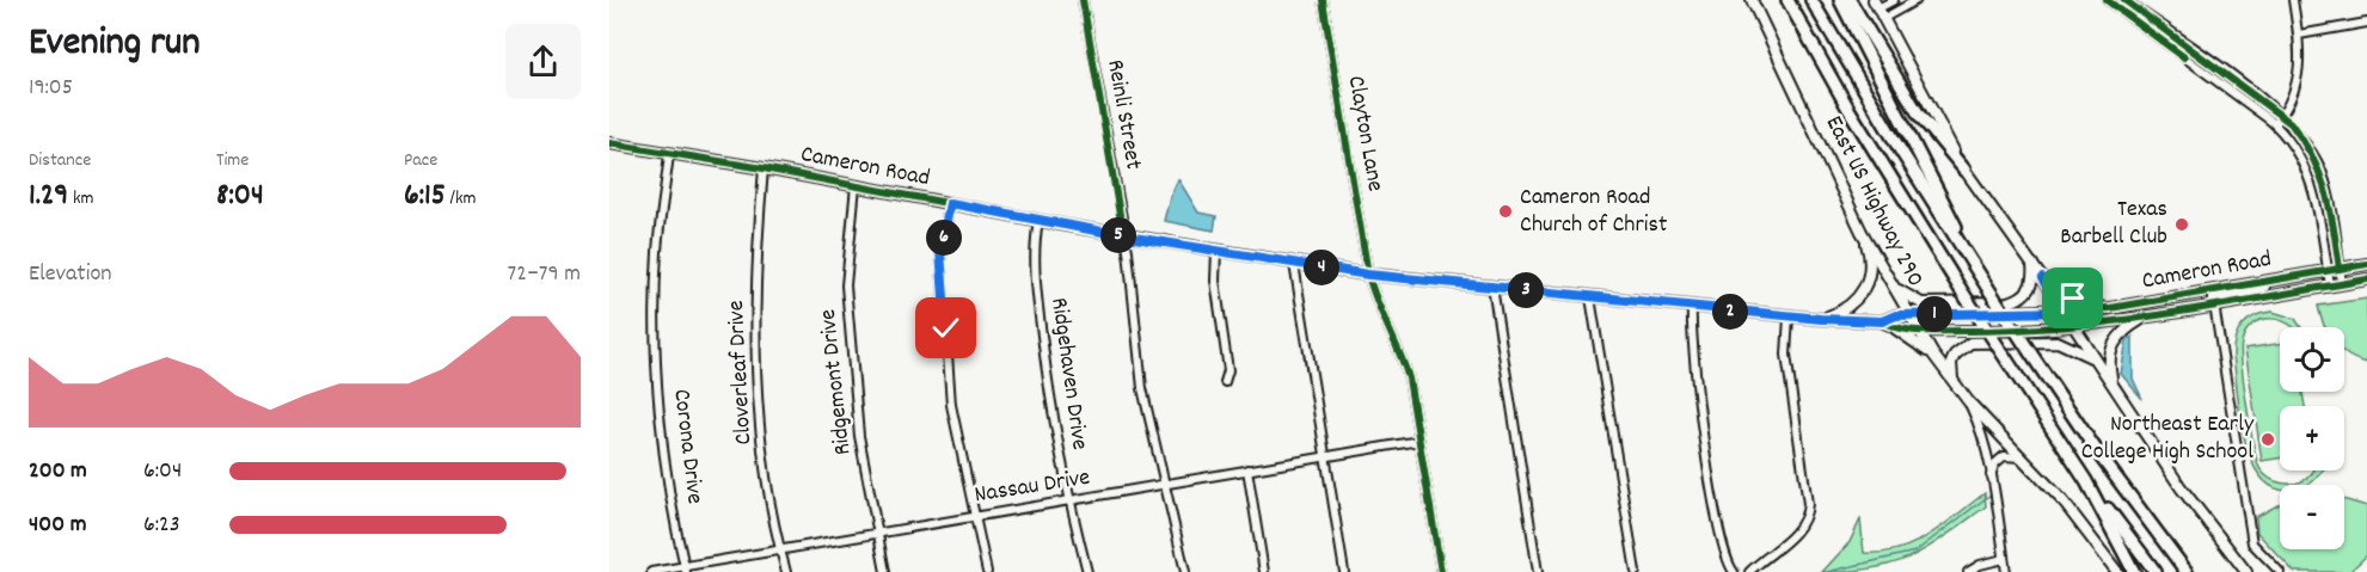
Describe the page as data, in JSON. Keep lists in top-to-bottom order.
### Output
{
  "streets": {
    "main road": ["Cameron Road", "East US Highway 290"],
    "street": [
      "Reinli Street",
      "Clayton Lane",
      "Cloverleaf Drive",
      "Ridgehaven Drive",
      "Ridgemont Drive",
      "Corona Drive",
      "Nassau Drive"
    ]
  },
  "crossings": [
    ["Reinli Street", "Cameron Road"],
    ["Reinli Street", "Nassau Drive"],
    ["Clayton Lane", "Cameron Road"],
    ["Clayton Lane", "Nassau Drive"],
    ["Cameron Road", "East US Highway 290"],
    ["Cameron Road", "Cloverleaf Drive"],
    ["Cameron Road", "Ridgehaven Drive"],
    ["Cameron Road", "Ridgemont Drive"],
    ["Cameron Road", "Corona Drive"],
    ["Cloverleaf Drive", "Nassau Drive"],
    ["Ridgehaven Drive", "Nassau Drive"],
    ["Ridgemont Drive", "Nassau Drive"],
    ["Corona Drive", "Nassau Drive"]
  ],
  "places": ["Cameron Road Church of Christ", "Texas Barbell Club", "Northeast Early College High School"],
  "page": {
    "heading": ["Evening run", "19:05"],
    "stats": [
      ["Distance", "1.29 km"],
      ["Time", "8:04"],
      ["Pace", "6:15 /km"]
    ],
    "pins": [
      "5",
      "6",
      "4",
      "3",
      "2",
      "1"
    ],
    "chart": ["Elevation", "72–79 m"],
    "map_buttons": ["+", "−"],
    "list": [
      {
        "name": "200 m",
        "note": "6:04"
      },
      {
        "name": "400 m",
        "note": "6:23"
      }
    ]
  }
}
